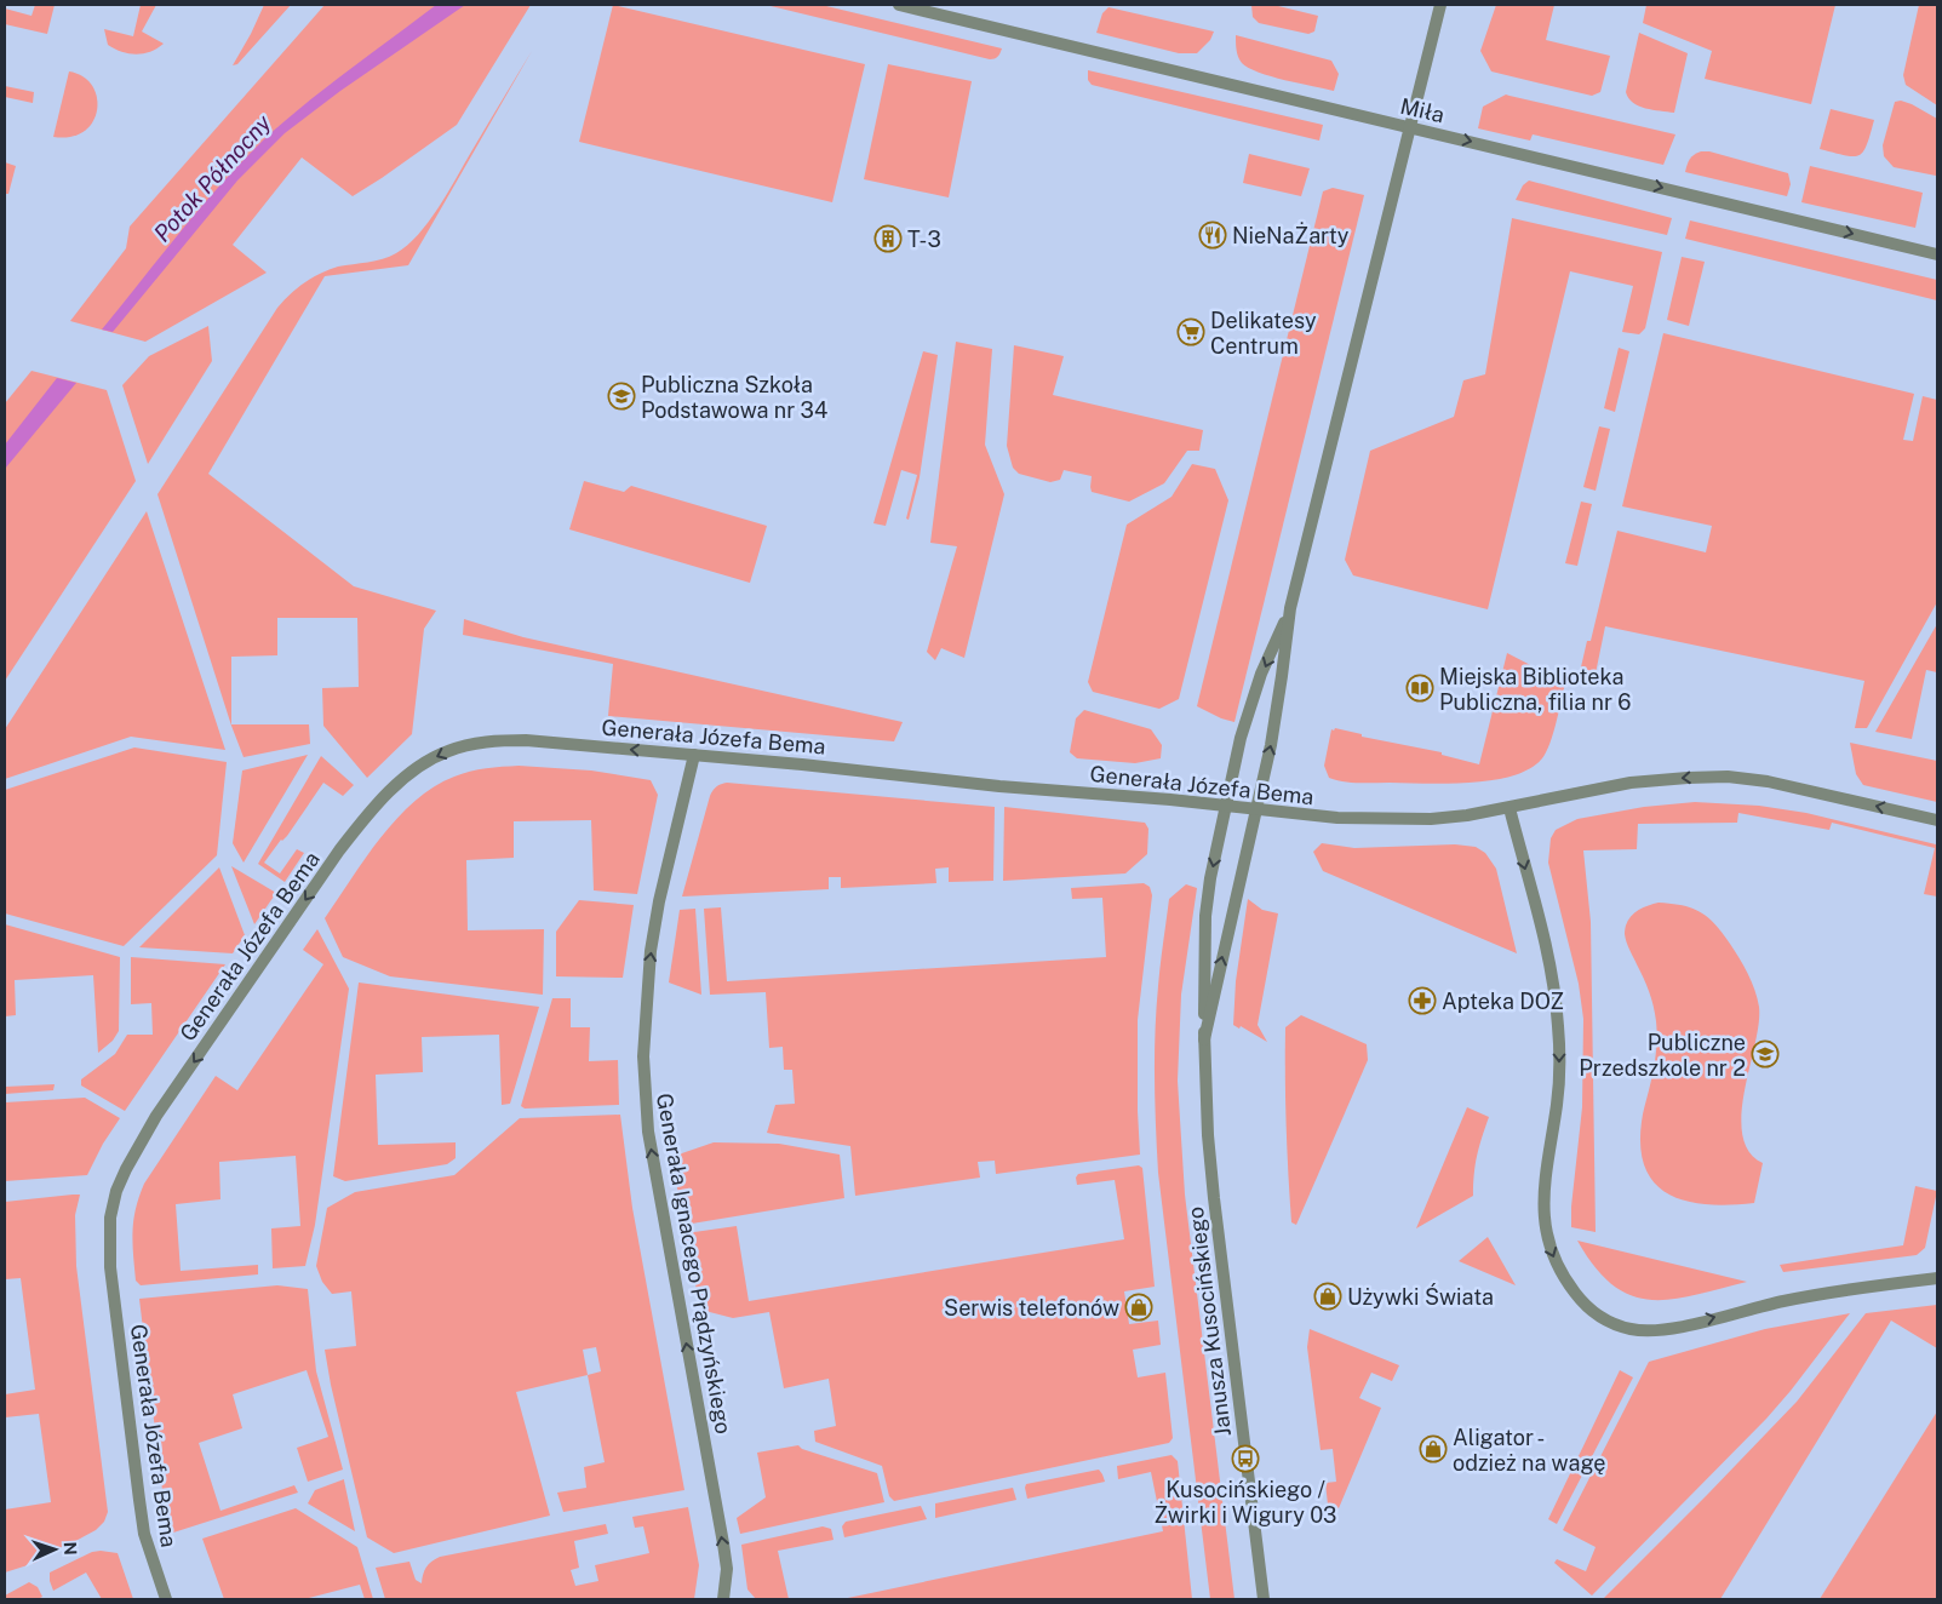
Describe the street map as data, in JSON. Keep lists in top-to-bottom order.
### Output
{
  "streets": {
    "street": [
      "Miła",
      "Generała Józefa Bema",
      "Generała Ignacego Prądzyńskiego",
      "Janusza Kusocińskiego"
    ]
  },
  "crossings": [
    ["Miła", "Janusza Kusocińskiego"],
    ["Generała Józefa Bema", "Generała Ignacego Prądzyńskiego"],
    ["Generała Józefa Bema", "Janusza Kusocińskiego"]
  ],
  "one_way": ["Miła", "Generała Ignacego Prądzyńskiego"],
  "water": ["Potok Północny"],
  "places": {
    "restaurant": ["NieNaŻarty"],
    "building": ["T-3"],
    "supermarket": ["Delikatesy Centrum"],
    "school or university": ["Publiczna Szkoła Podstawowa nr 34", "Publiczne Przedszkole nr 2"],
    "library": ["Miejska Biblioteka Publiczna, filia nr 6"],
    "pharmacy": ["Apteka DOZ"],
    "shop": ["Używki Świata", "Serwis telefonów", "Aligator - odzież na wagę"],
    "bus stop": ["Kusocińskiego / Żwirki i Wigury 03"]
  },
  "north": "right"
}
